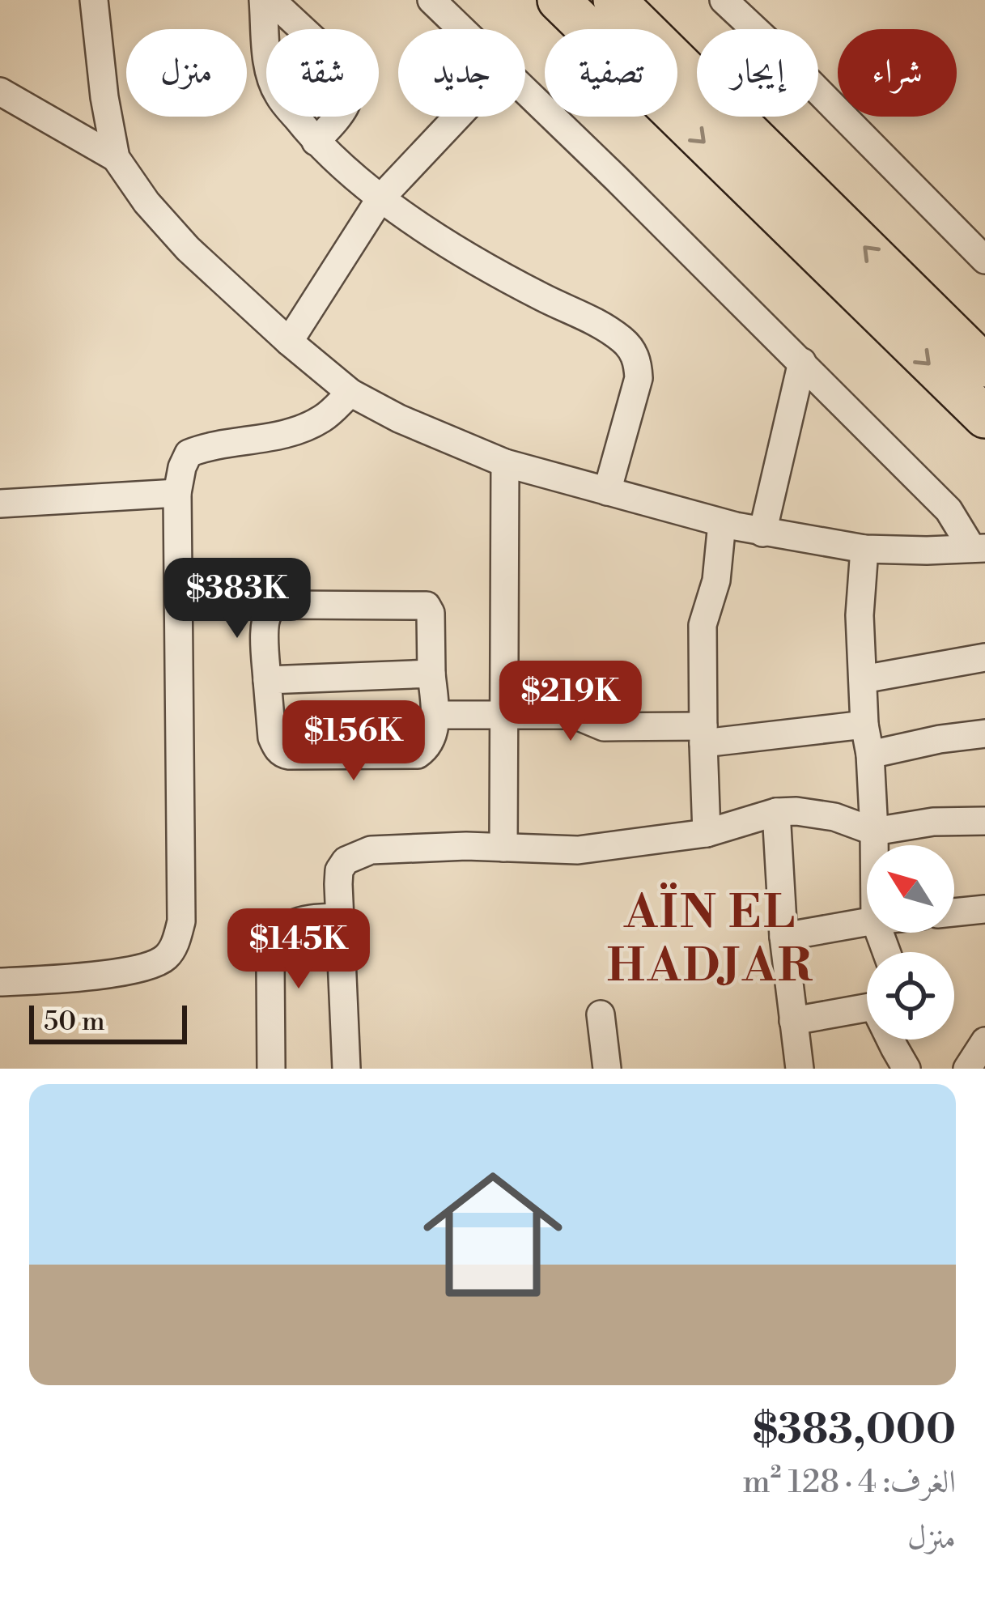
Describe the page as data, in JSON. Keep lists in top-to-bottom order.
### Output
{
  "districts": ["AÏN EL HADJAR"],
  "scale_bar": "50 m",
  "north": "top left",
  "page": {
    "chip": [
      "شراء",
      "إيجار",
      "تصفية",
      "جديد",
      "شقة",
      "منزل"
    ],
    "price": [
      "$383K",
      "$219K",
      "$156K",
      "$145K"
    ],
    "scale": "50 m",
    "list": [
      {
        "name": "$383,000",
        "note": "الغرف: 4 · 128 m² · منزل"
      }
    ]
  }
}
